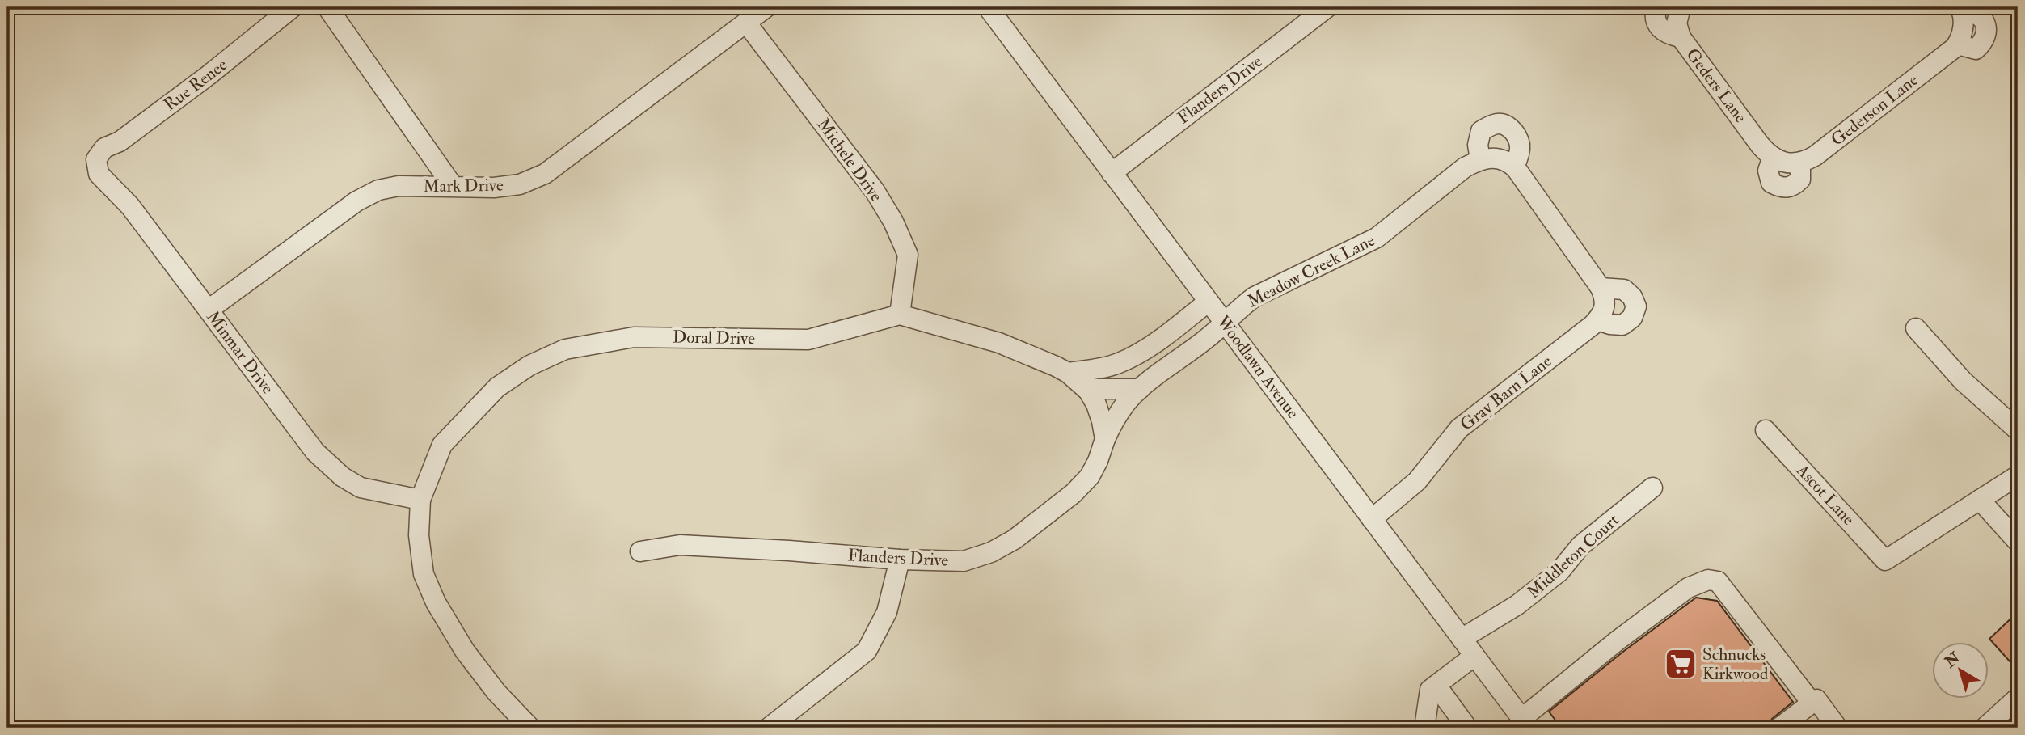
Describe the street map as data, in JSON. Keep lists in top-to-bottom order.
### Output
{
  "streets": {
    "street": [
      "Rue Renee",
      "Geders Lane",
      "Flanders Drive",
      "Gederson Lane",
      "Michele Drive",
      "Mark Drive",
      "Meadow Creek Lane",
      "Doral Drive",
      "Minmar Drive",
      "Woodlawn Avenue",
      "Gray Barn Lane",
      "Ascot Lane",
      "Middleton Court"
    ]
  },
  "crossings": [
    ["Rue Renee", "Minmar Drive"],
    ["Geders Lane", "Gederson Lane"],
    ["Flanders Drive", "Meadow Creek Lane"],
    ["Flanders Drive", "Woodlawn Avenue"],
    ["Michele Drive", "Mark Drive"],
    ["Michele Drive", "Doral Drive"],
    ["Mark Drive", "Minmar Drive"],
    ["Meadow Creek Lane", "Woodlawn Avenue"],
    ["Doral Drive", "Minmar Drive"],
    ["Woodlawn Avenue", "Gray Barn Lane"],
    ["Woodlawn Avenue", "Middleton Court"]
  ],
  "places": {
    "supermarket": ["Schnucks Kirkwood"]
  },
  "north": "top left"
}
